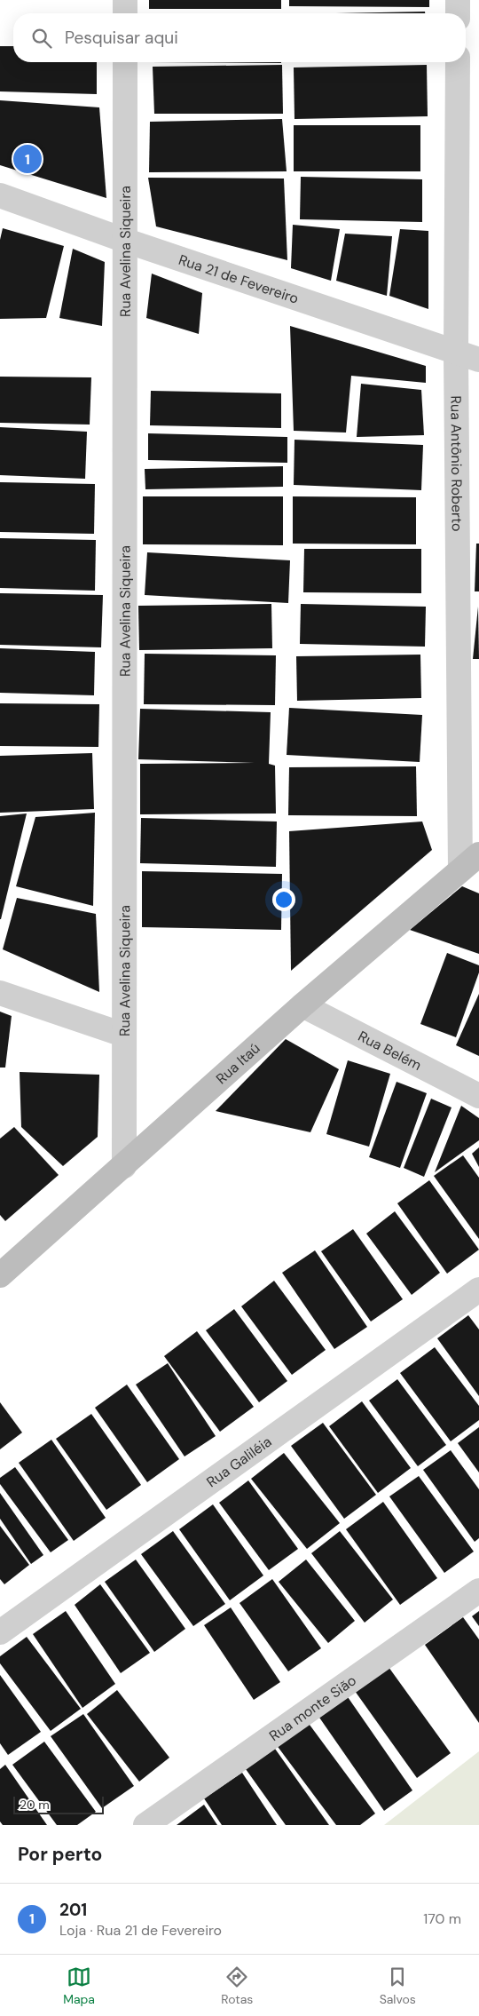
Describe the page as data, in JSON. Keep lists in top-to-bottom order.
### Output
{
  "streets": {
    "street": [
      "Rua Avelina Siqueira",
      "Rua 21 de Fevereiro",
      "Rua Antônio Roberto",
      "Rua Belém",
      "Rua Itaú",
      "Rua Galiléia",
      "Rua monte Sião"
    ]
  },
  "crossings": [
    ["Rua Avelina Siqueira", "Rua 21 de Fevereiro"],
    ["Rua Avelina Siqueira", "Rua Itaú"],
    ["Rua 21 de Fevereiro", "Rua Antônio Roberto"],
    ["Rua Antônio Roberto", "Rua Itaú"],
    ["Rua Belém", "Rua Itaú"]
  ],
  "scale_bar": "20 m",
  "page": {
    "search": "Pesquisar aqui",
    "pins": "1",
    "scale": "20 m",
    "heading": "Por perto",
    "list": [
      {
        "mark": "1",
        "name": "201",
        "note": "Loja · Rua 21 de Fevereiro",
        "value": "170 m"
      }
    ],
    "nav": ["Mapa", "Rotas", "Salvos"]
  }
}
